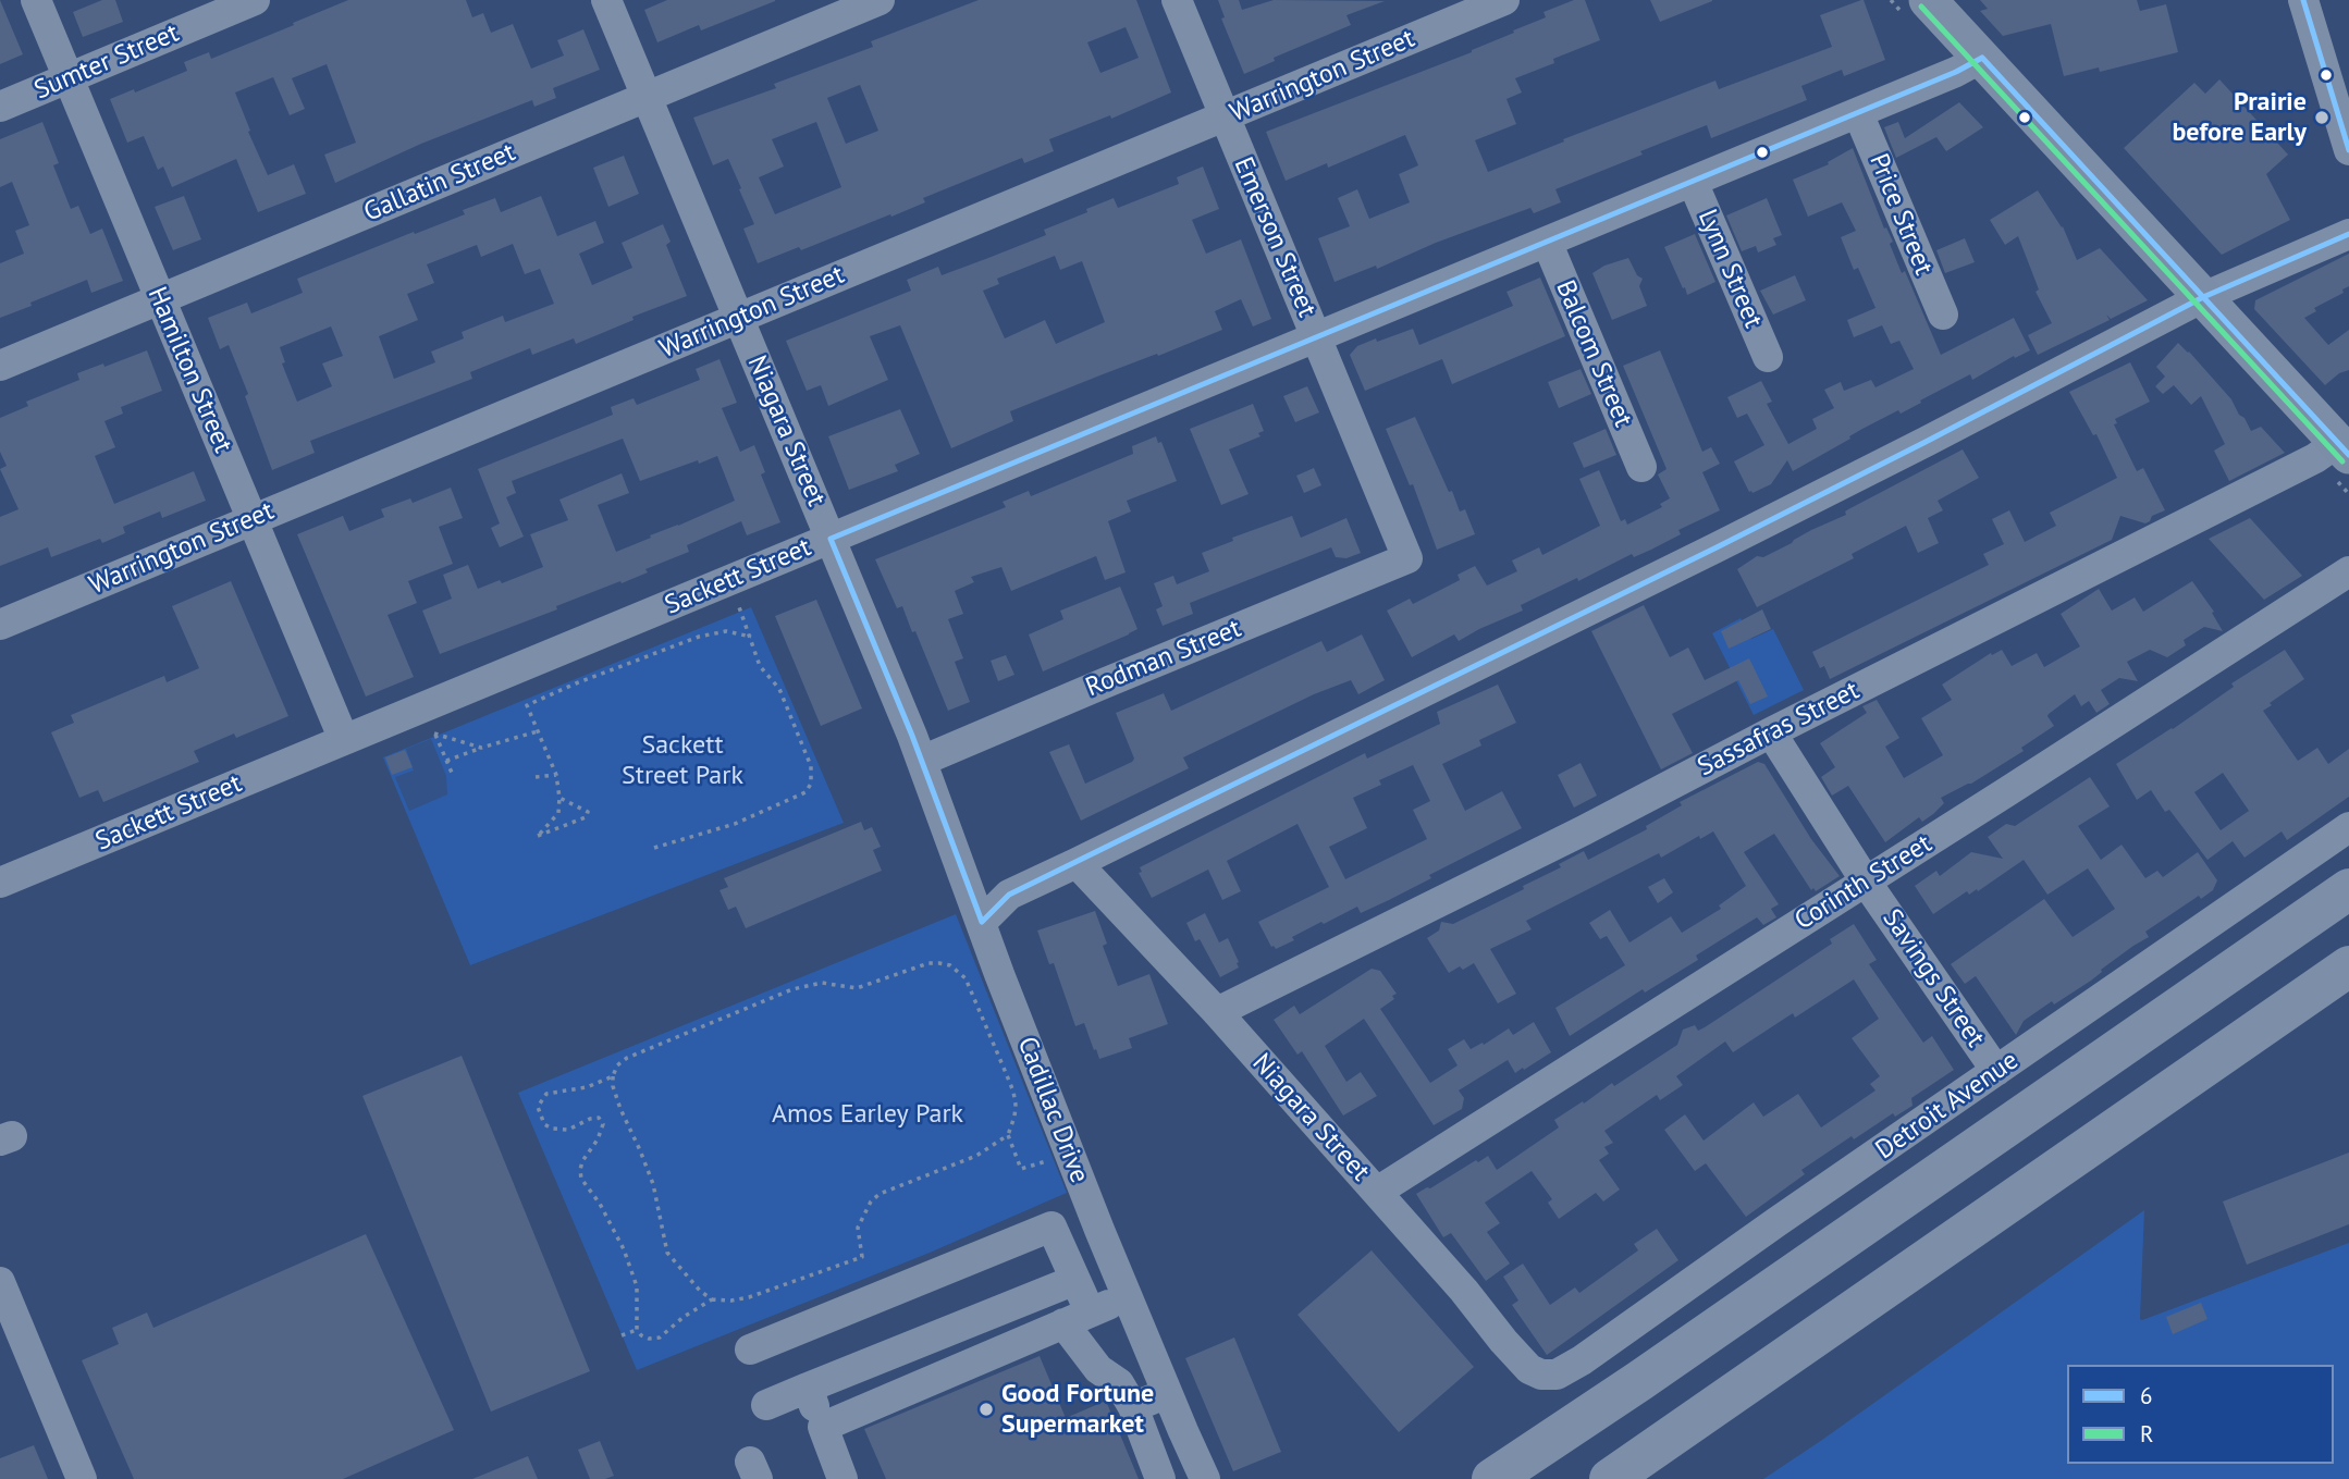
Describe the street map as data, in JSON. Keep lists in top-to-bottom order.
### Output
{
  "streets": {
    "street": [
      "Sumter Street",
      "Warrington Street",
      "Gallatin Street",
      "Price Street",
      "Emerson Street",
      "Lynn Street",
      "Balcom Street",
      "Hamilton Street",
      "Niagara Street",
      "Sackett Street",
      "Rodman Street",
      "Sassafras Street",
      "Corinth Street",
      "Savings Street",
      "Detroit Avenue",
      "Cadillac Drive"
    ]
  },
  "crossings": [
    ["Sumter Street", "Hamilton Street"],
    ["Warrington Street", "Emerson Street"],
    ["Warrington Street", "Hamilton Street"],
    ["Warrington Street", "Niagara Street"],
    ["Gallatin Street", "Hamilton Street"],
    ["Gallatin Street", "Niagara Street"],
    ["Price Street", "Sackett Street"],
    ["Emerson Street", "Sackett Street"],
    ["Emerson Street", "Rodman Street"],
    ["Lynn Street", "Sackett Street"],
    ["Balcom Street", "Sackett Street"],
    ["Hamilton Street", "Sackett Street"],
    ["Niagara Street", "Sackett Street"],
    ["Niagara Street", "Rodman Street"],
    ["Niagara Street", "Sassafras Street"],
    ["Niagara Street", "Corinth Street"],
    ["Niagara Street", "Detroit Avenue"],
    ["Niagara Street", "Cadillac Drive"],
    ["Rodman Street", "Cadillac Drive"],
    ["Sassafras Street", "Savings Street"],
    ["Corinth Street", "Savings Street"],
    ["Savings Street", "Detroit Avenue"]
  ],
  "parks": ["Sackett Street Park", "Amos Earley Park"],
  "places": ["Prairie before Early", "Good Fortune Supermarket"],
  "lines": ["transit line 6", "transit line R"],
  "legend": ["6", "R"]
}
